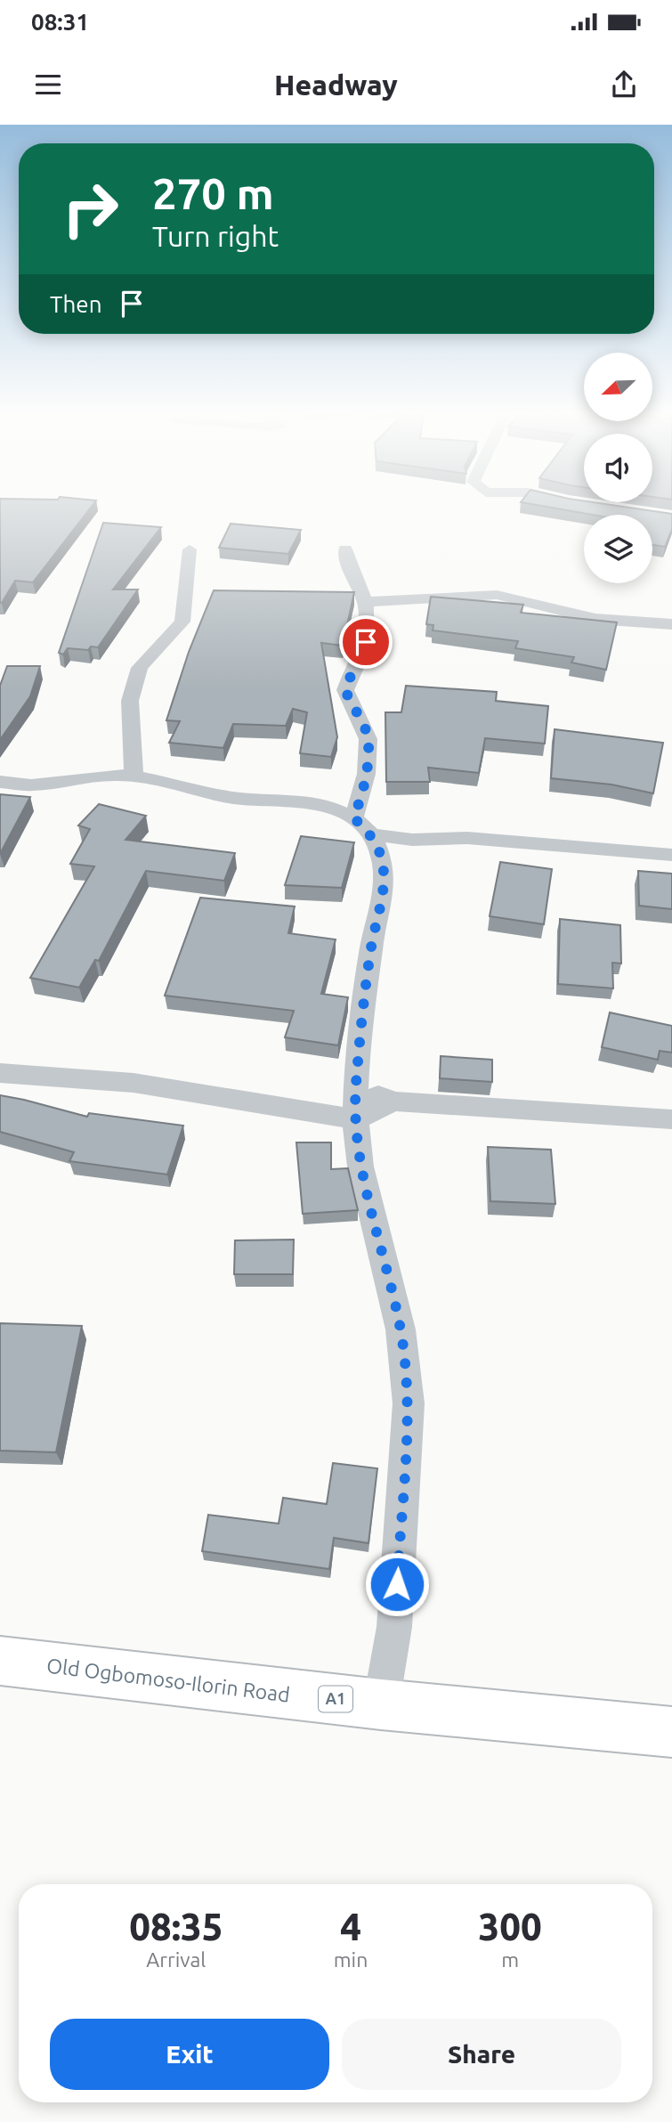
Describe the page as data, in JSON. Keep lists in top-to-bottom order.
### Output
{
  "streets": {
    "highway": ["Old Ogbomoso-Ilorin Road", "A1"]
  },
  "north": "bottom left",
  "page": {
    "status": "08:31",
    "header": "Headway",
    "turn": ["270 m", "Turn right"],
    "then": "Then",
    "eta": [
      "08:35",
      "Arrival",
      "4",
      "min",
      "300",
      "m"
    ],
    "buttons": ["Exit", "Share"]
  }
}
